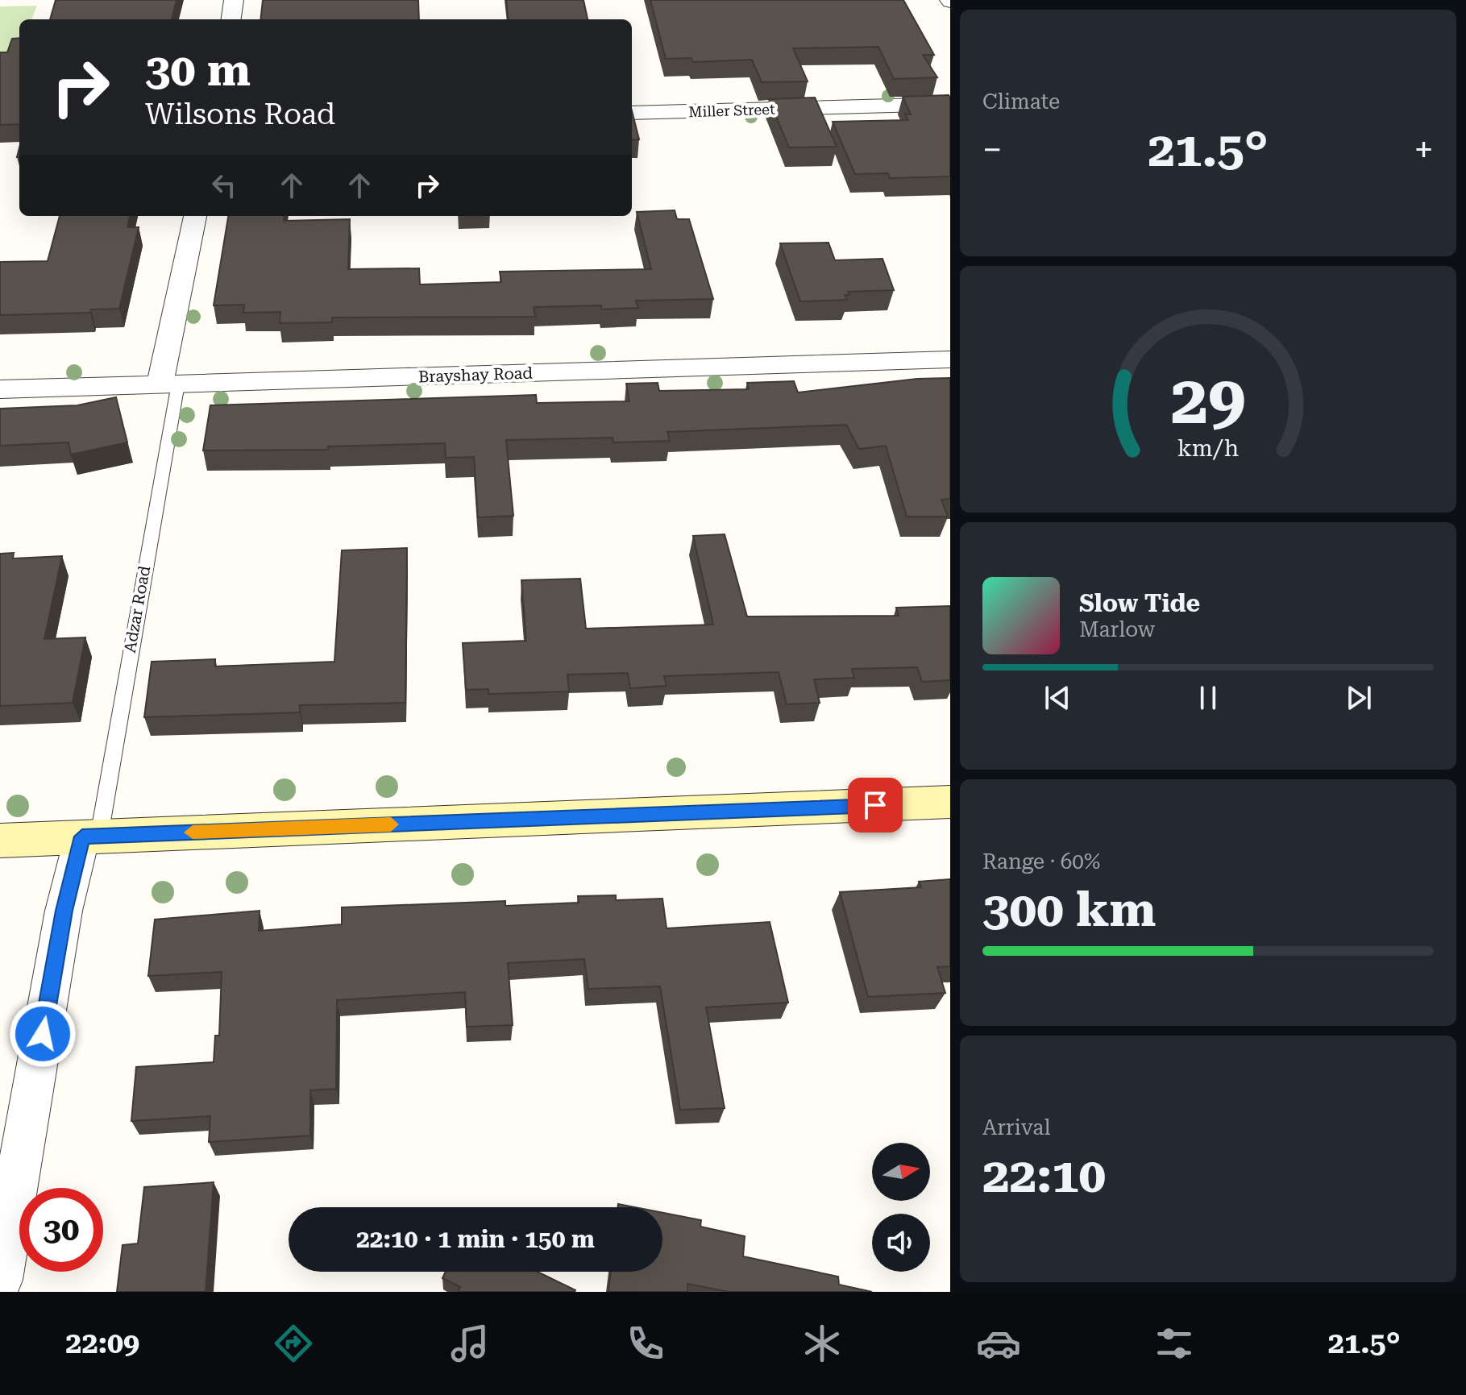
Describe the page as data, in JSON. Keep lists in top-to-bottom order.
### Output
{
  "streets": {
    "street": ["Miller Street", "Brayshay Road", "Adzar Road"]
  },
  "crossings": [
    ["Brayshay Road", "Adzar Road"]
  ],
  "north": "right",
  "page": {
    "tile": [
      "Climate",
      ["Range · 60%", "300 km"],
      ["Arrival", "22:10"]
    ],
    "turn": ["30 m", "Wilsons Road"],
    "heat": ["−", "21.5°", "+"],
    "song": ["Slow Tide", "Marlow"],
    "limit": "30",
    "trip": "22:10 · 1 min · 150 m",
    "tabs": ["22:09", "21.5°"],
    "gauge": ["29", "km/h"]
  }
}
